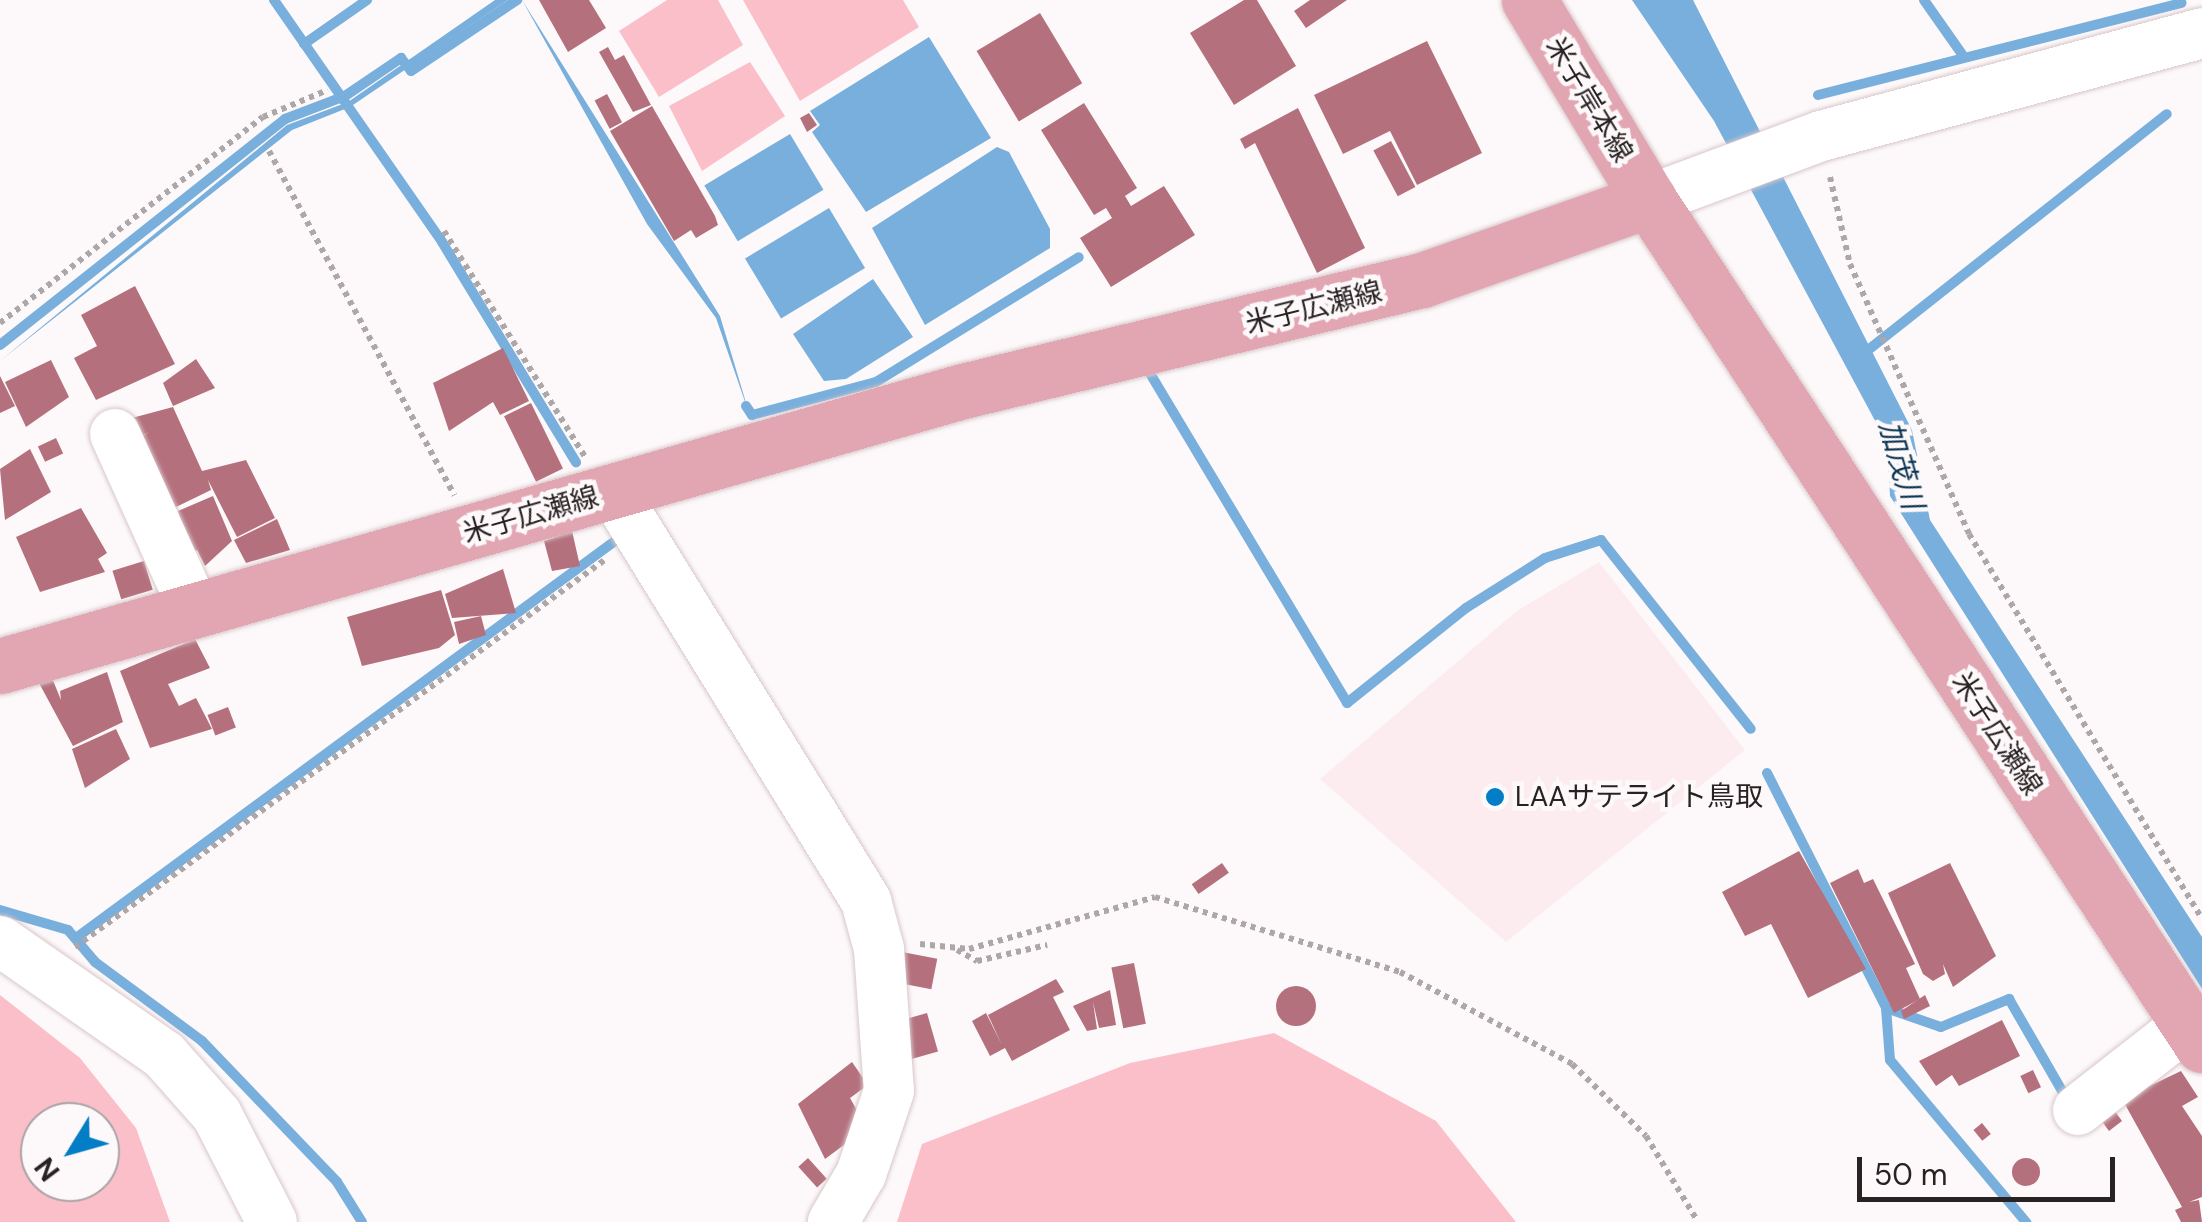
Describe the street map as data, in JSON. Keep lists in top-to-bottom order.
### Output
{
  "streets": {
    "main road": ["米子岸本線", "米子広瀬線"]
  },
  "crossings": [
    ["米子岸本線", "米子広瀬線"]
  ],
  "water": ["加茂川"],
  "places": ["LAAサテライト鳥取"],
  "scale_bar": "50 m",
  "north": "bottom left"
}
